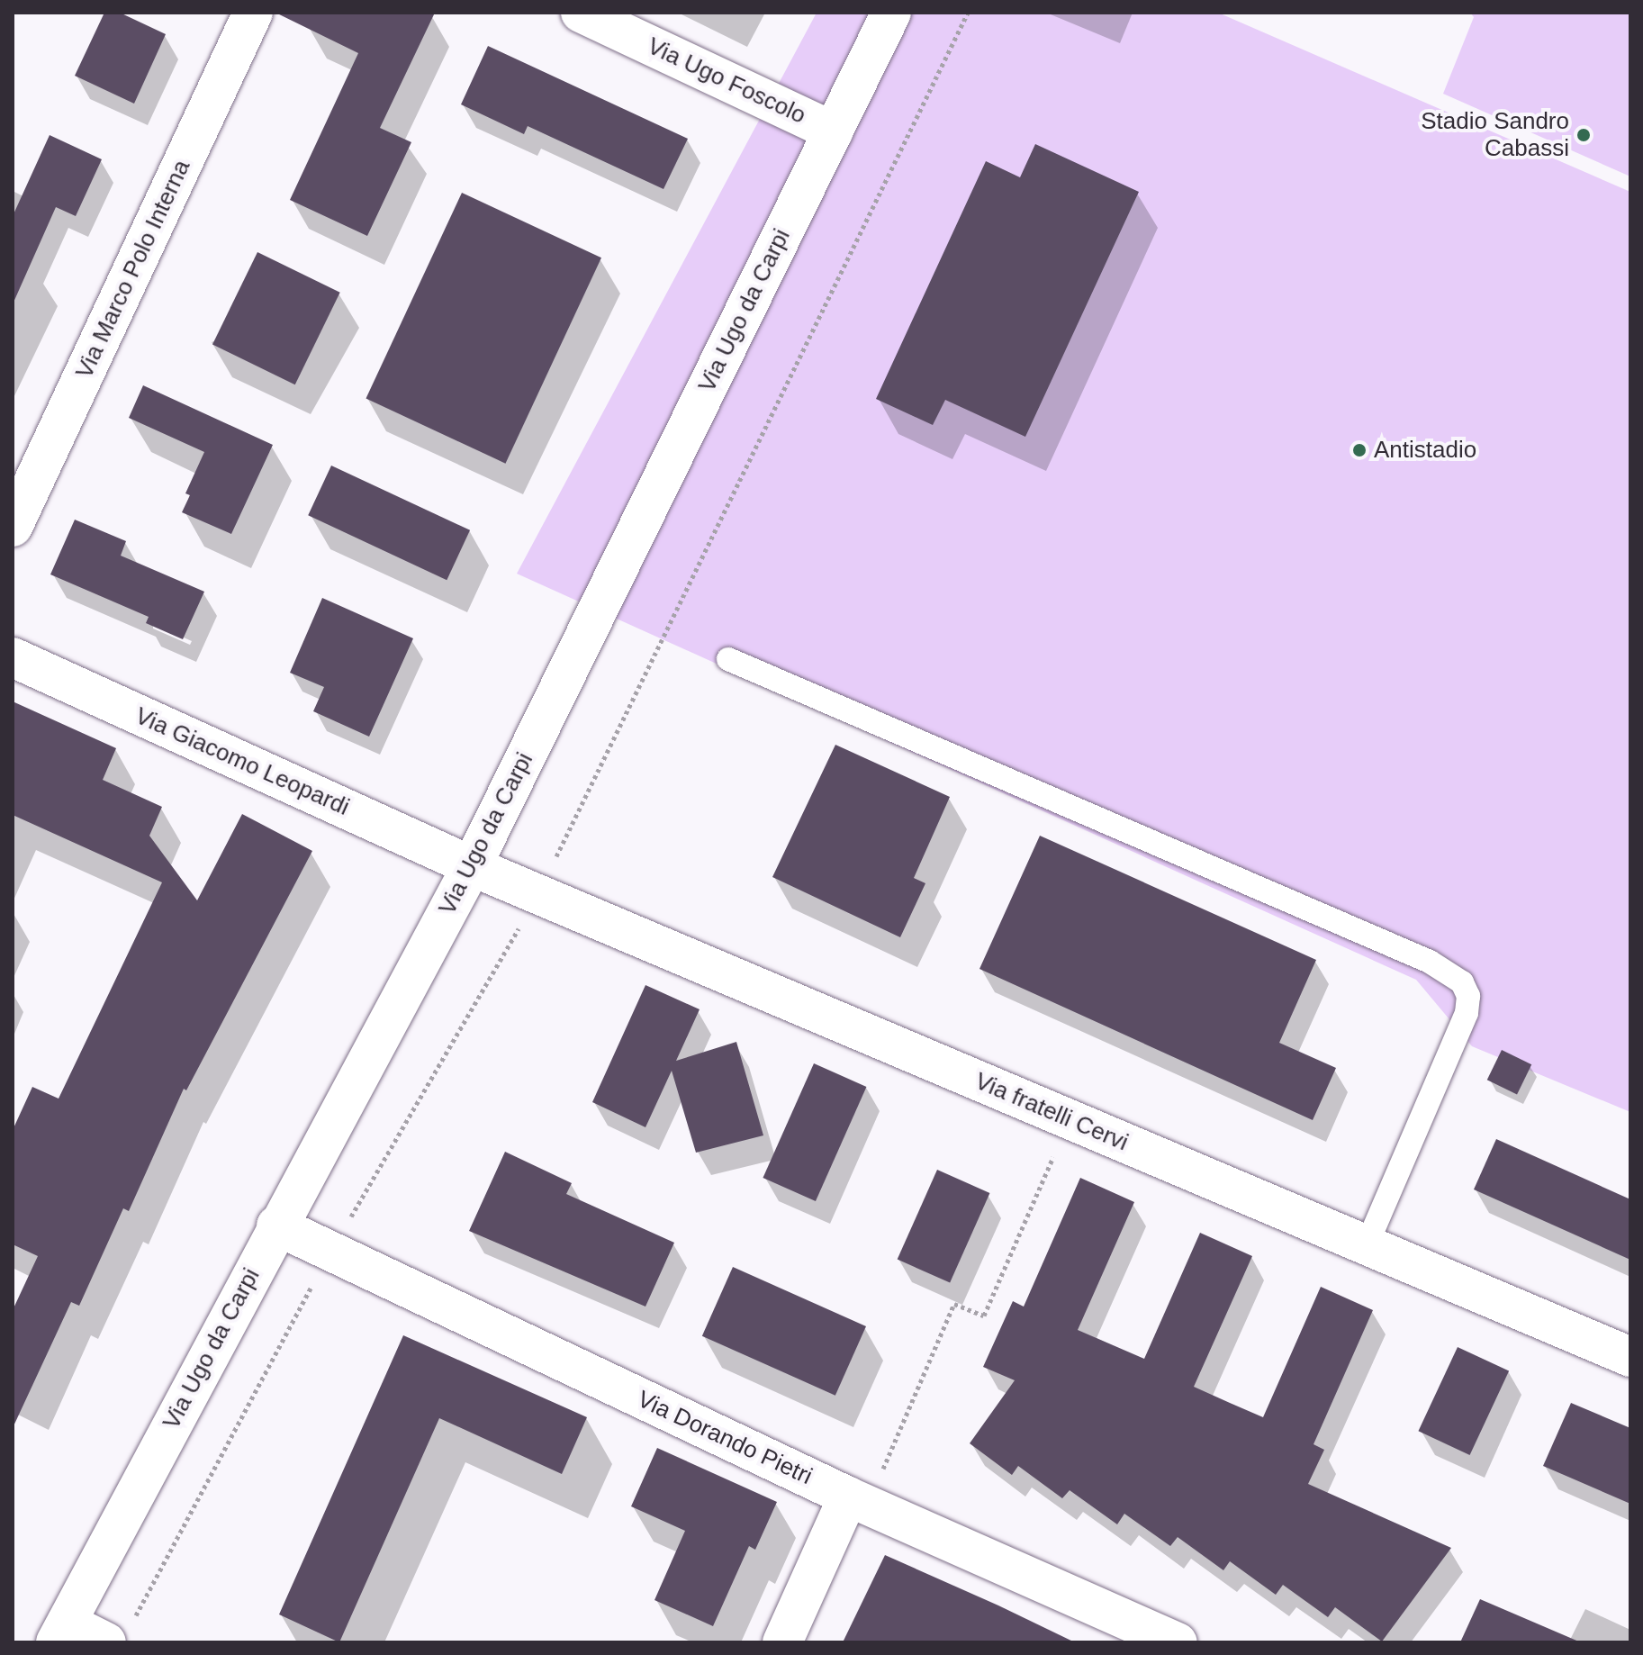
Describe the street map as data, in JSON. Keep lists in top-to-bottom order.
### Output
{
  "streets": {
    "street": [
      "Via Ugo Foscolo",
      "Via Marco Polo Interna",
      "Via Ugo da Carpi",
      "Via Giacomo Leopardi",
      "Via fratelli Cervi",
      "Via Dorando Pietri"
    ]
  },
  "crossings": [
    ["Via Ugo Foscolo", "Via Ugo da Carpi"],
    ["Via Ugo da Carpi", "Via Giacomo Leopardi"],
    ["Via Ugo da Carpi", "Via fratelli Cervi"],
    ["Via Ugo da Carpi", "Via Dorando Pietri"],
    ["Via Giacomo Leopardi", "Via fratelli Cervi"]
  ],
  "places": ["Stadio Sandro Cabassi", "Antistadio"]
}
